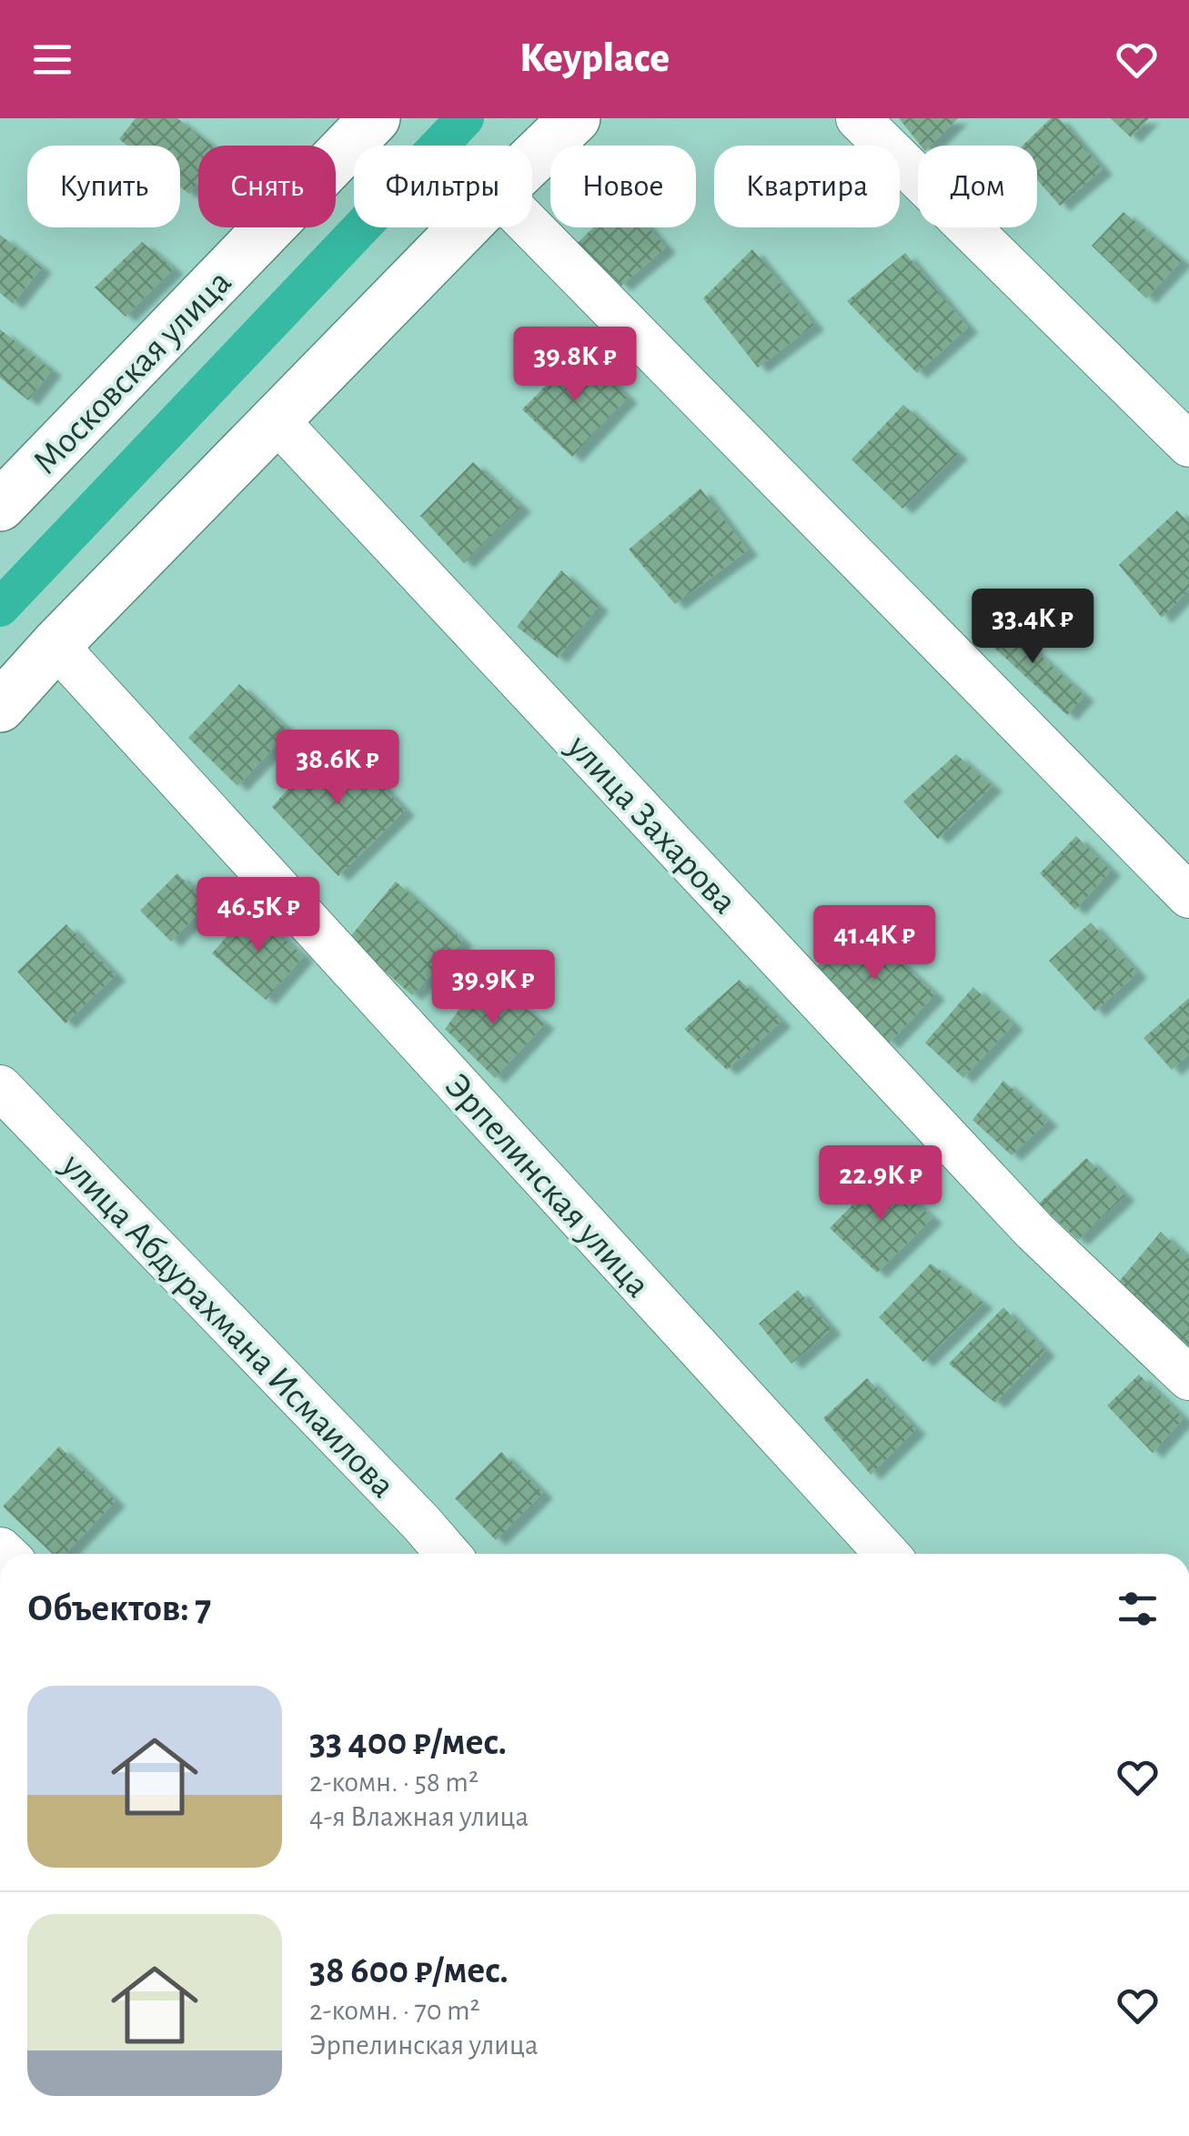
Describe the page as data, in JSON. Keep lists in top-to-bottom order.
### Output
{
  "streets": {
    "main road": ["Московская улица"],
    "street": ["улица Захарова", "Эрпелинская улица", "улица Абдурахмана Исмаилова"]
  },
  "page": {
    "header": "Keyplace",
    "chip": [
      "Купить",
      "Снять",
      "Фильтры",
      "Новое",
      "Квартира",
      "Дом"
    ],
    "price": [
      "39.8K ₽",
      "33.4K ₽",
      "38.6K ₽",
      "46.5K ₽",
      "41.4K ₽",
      "39.9K ₽",
      "22.9K ₽"
    ],
    "heading": "Объектов: 7",
    "list": [
      {
        "name": "33 400 ₽/мес.",
        "note": "2-комн. · 58 m² · 4-я Влажная улица"
      },
      {
        "name": "38 600 ₽/мес.",
        "note": "2-комн. · 70 m² · Эрпелинская улица"
      }
    ]
  }
}
